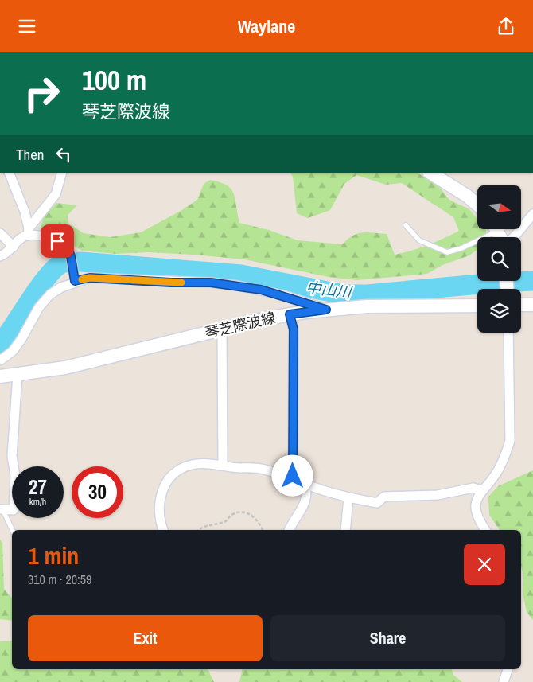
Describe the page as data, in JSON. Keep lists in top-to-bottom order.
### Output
{
  "streets": {
    "main road": ["琴芝際波線"]
  },
  "water": ["中山川"],
  "north": "right",
  "page": {
    "header": "Waylane",
    "turn": ["100 m", "琴芝際波線"],
    "then": "Then",
    "speed": "27 km/h",
    "limit": "30",
    "heading": ["1 min", "310 m · 20:59"],
    "buttons": ["Exit", "Share"]
  }
}
